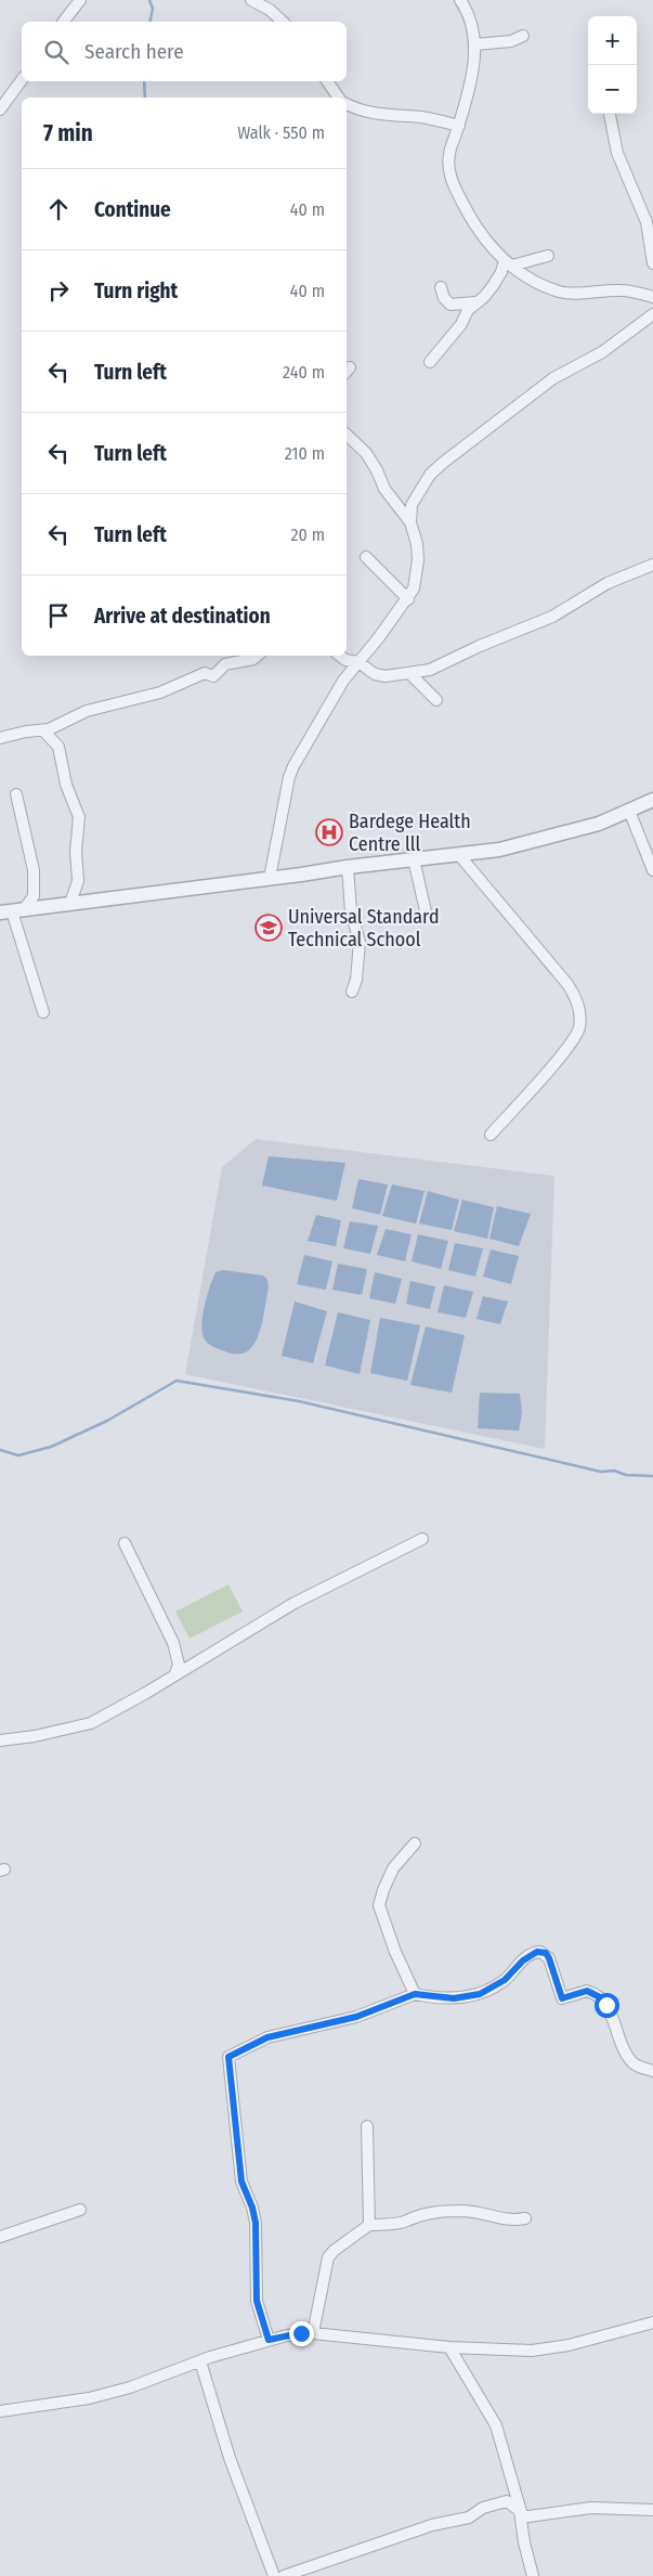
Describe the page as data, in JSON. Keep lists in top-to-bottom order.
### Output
{
  "places": {
    "hospital": ["Bardege Health Centre lll"],
    "school or university": ["Universal Standard Technical School"]
  },
  "page": {
    "map_buttons": ["+", "−"],
    "search": "Search here",
    "heading": ["7 min", "Walk · 550 m"],
    "list": [
      ["Continue", "40 m"],
      ["Turn right", "40 m"],
      ["Turn left", "240 m"],
      ["Turn left", "210 m"],
      ["Turn left", "20 m"],
      "Arrive at destination"
    ]
  }
}
